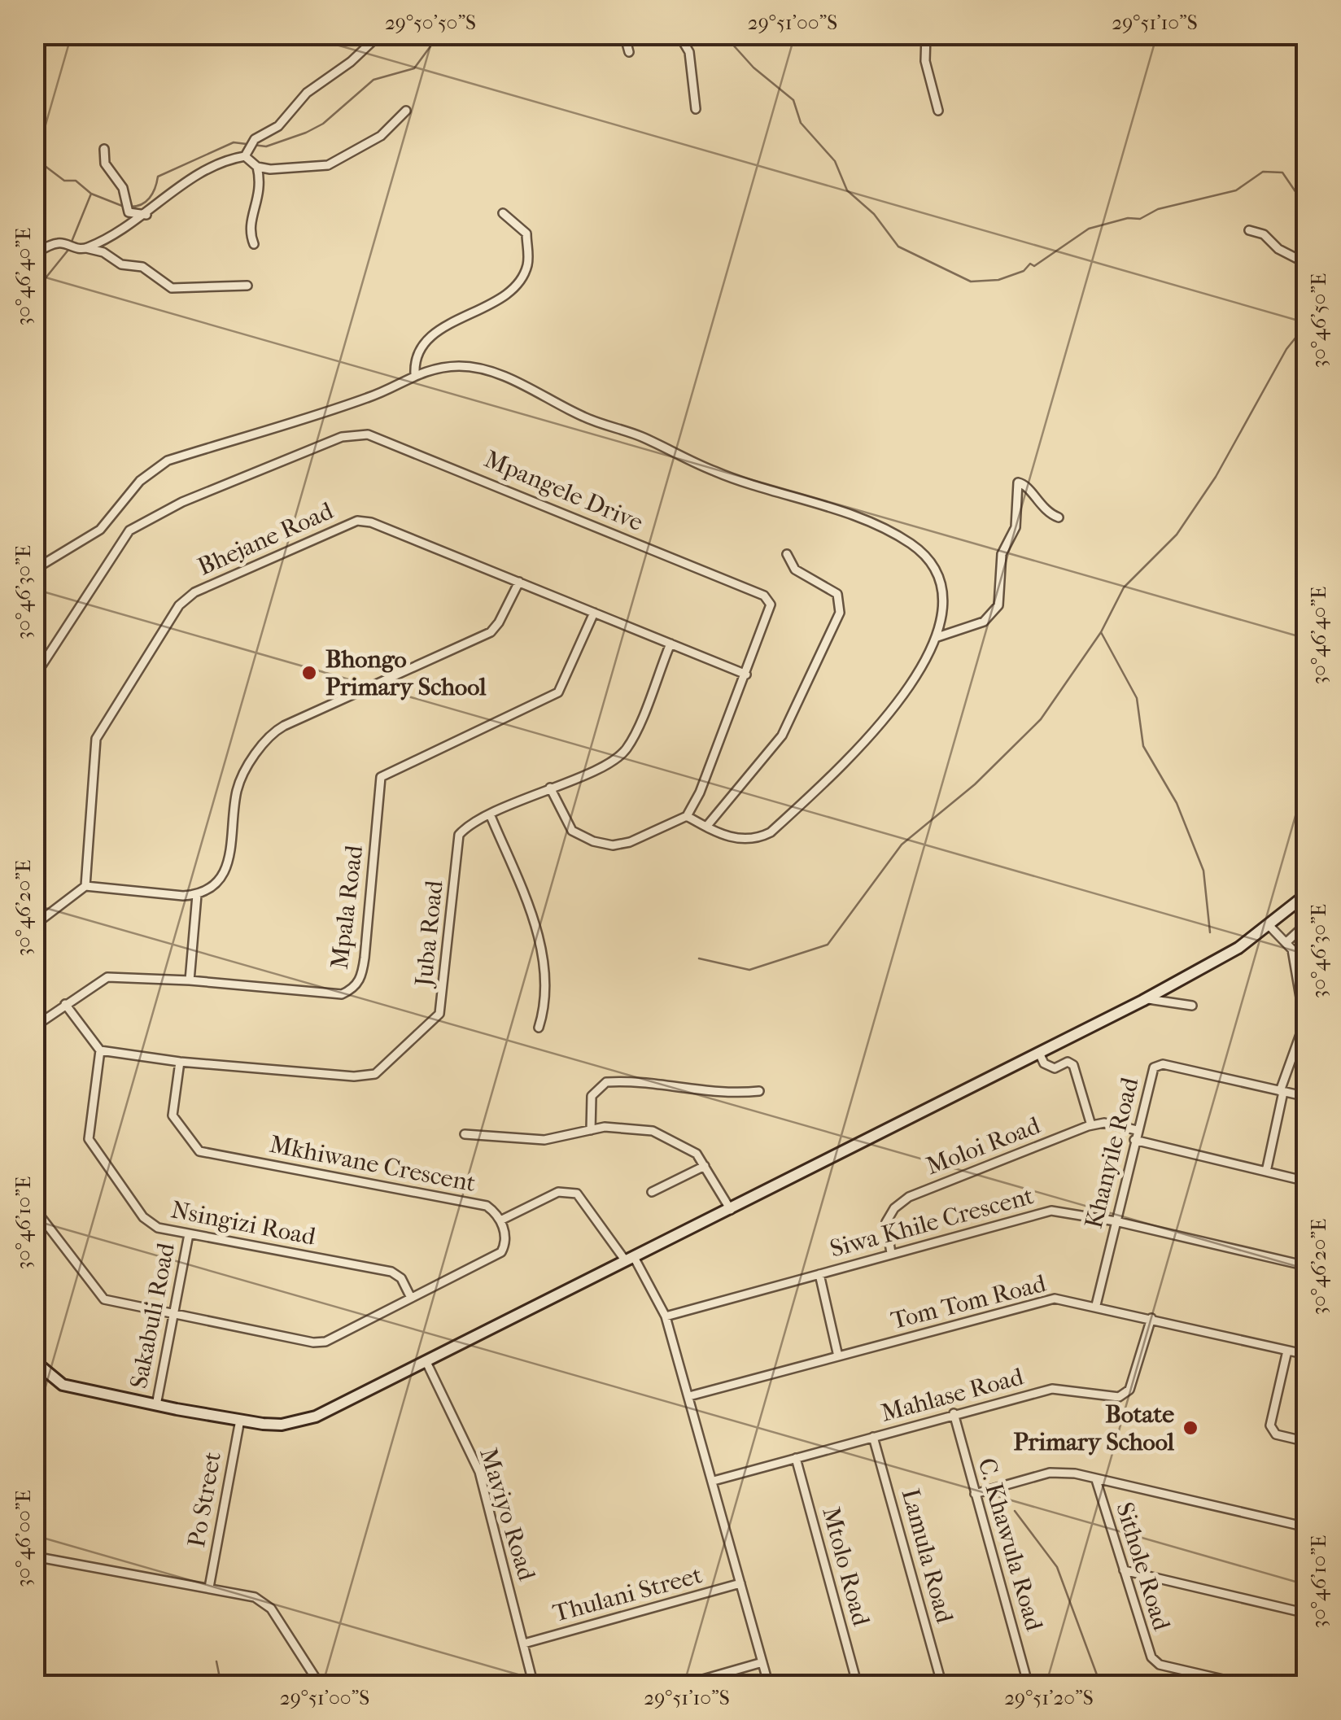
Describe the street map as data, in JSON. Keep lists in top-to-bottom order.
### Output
{
  "streets": {
    "street": [
      "Mpangele Drive",
      "Bhejane Road",
      "Mpala Road",
      "Juba Road",
      "Moloi Road",
      "Khanyile Road",
      "Mkhiwane Crescent",
      "Siwa Khile Crescent",
      "Nsingizi Road",
      "Tom Tom Road",
      "Sakabuli Road",
      "Mahlase Road",
      "Po Street",
      "Maviyo Road",
      "C. Khawula Road",
      "Lamula Road",
      "Mtolo Road",
      "Sithole Road",
      "Thulani Street"
    ]
  },
  "crossings": [
    ["Mpangele Drive", "Bhejane Road"],
    ["Bhejane Road", "Mpala Road"],
    ["Bhejane Road", "Juba Road"],
    ["Juba Road", "Mkhiwane Crescent"],
    ["Juba Road", "Nsingizi Road"],
    ["Moloi Road", "Khanyile Road"],
    ["Moloi Road", "Siwa Khile Crescent"],
    ["Khanyile Road", "Siwa Khile Crescent"],
    ["Khanyile Road", "Tom Tom Road"],
    ["Mkhiwane Crescent", "Nsingizi Road"],
    ["Mkhiwane Crescent", "Sakabuli Road"],
    ["Nsingizi Road", "Sakabuli Road"],
    ["Tom Tom Road", "Mahlase Road"],
    ["Mahlase Road", "C. Khawula Road"],
    ["Mahlase Road", "Lamula Road"],
    ["Mahlase Road", "Mtolo Road"],
    ["Maviyo Road", "Thulani Street"]
  ],
  "places": ["Bhongo Primary School", "Botate Primary School"],
  "coordinates": [
    "29°50'50\"S",
    "29°51'00\"S",
    "29°51'10\"S",
    "30°46'40\"E",
    "30°46'50\"E",
    "30°46'30\"E",
    "30°46'20\"E",
    "30°46'10\"E",
    "30°46'00\"E",
    "29°51'20\"S"
  ]
}
